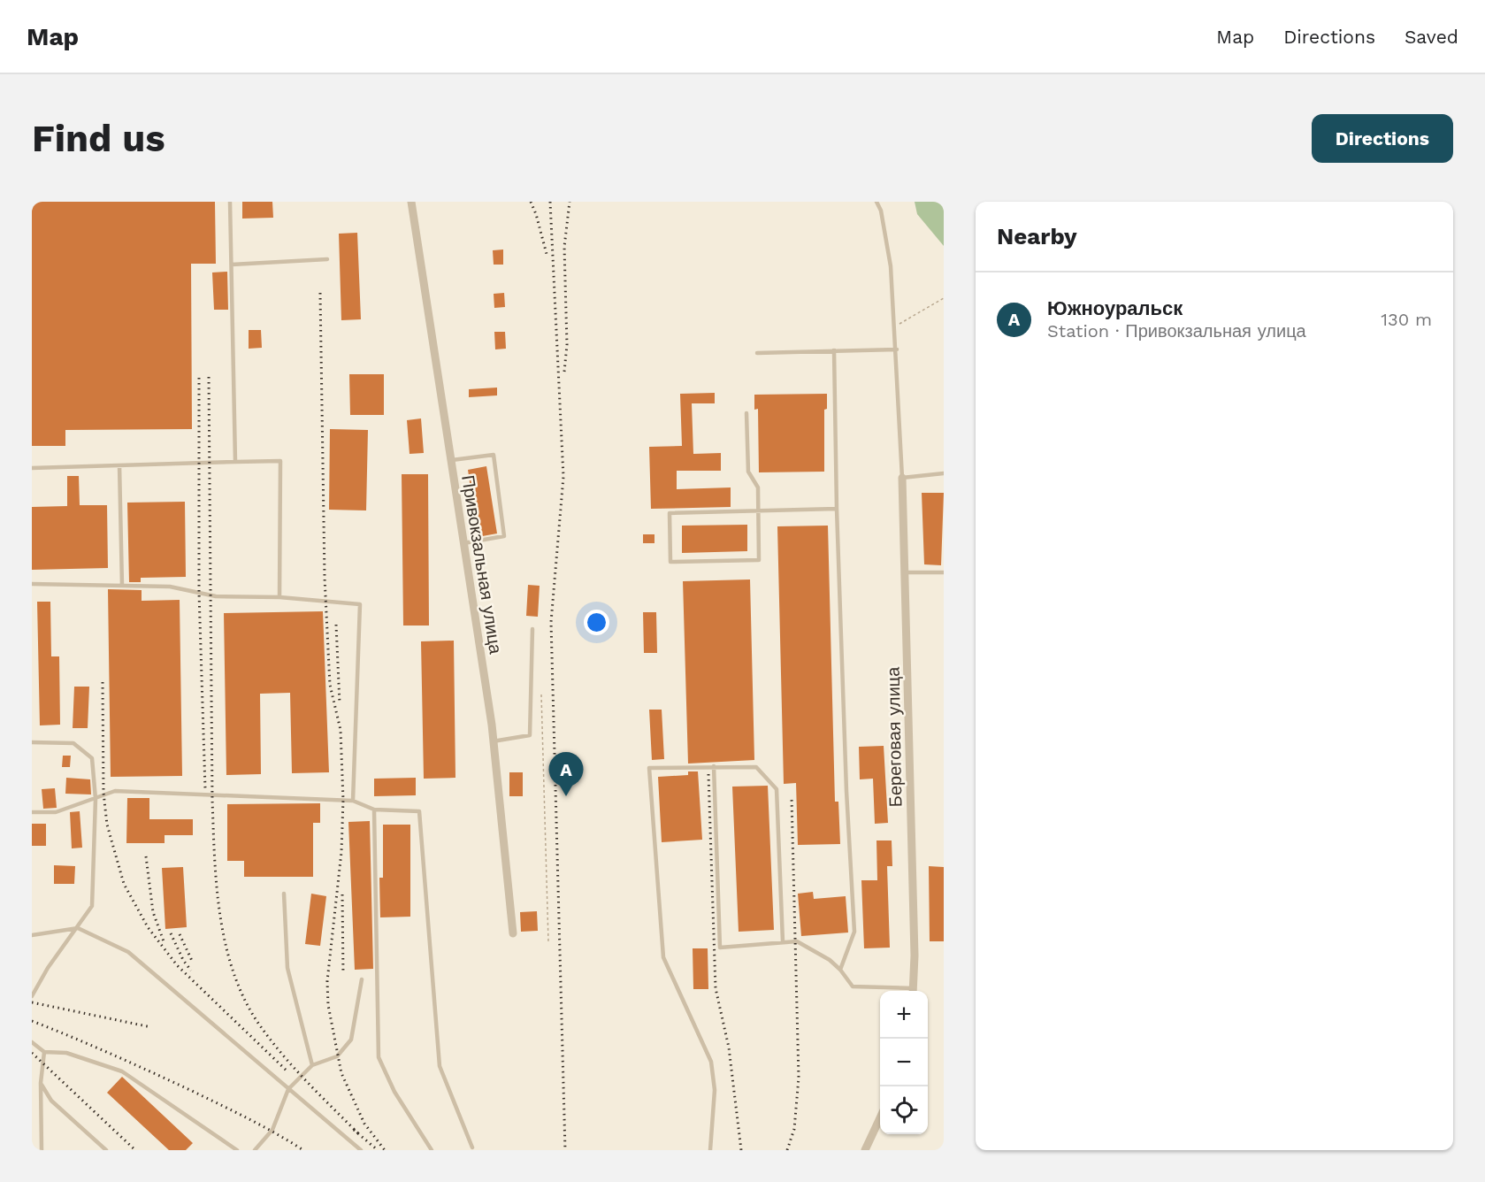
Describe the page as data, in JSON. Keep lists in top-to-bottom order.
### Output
{
  "streets": {
    "street": ["Привокзальная улица", "Береговая улица"]
  },
  "page": {
    "header": "Map",
    "nav": ["Map", "Directions", "Saved"],
    "buttons": "Directions",
    "title": "Find us",
    "heading": "Nearby",
    "list": [
      {
        "mark": "A",
        "name": "Южноуральск",
        "note": "Station · Привокзальная улица",
        "value": "130 m"
      }
    ],
    "pins": "A",
    "map_buttons": ["+", "−"]
  }
}
